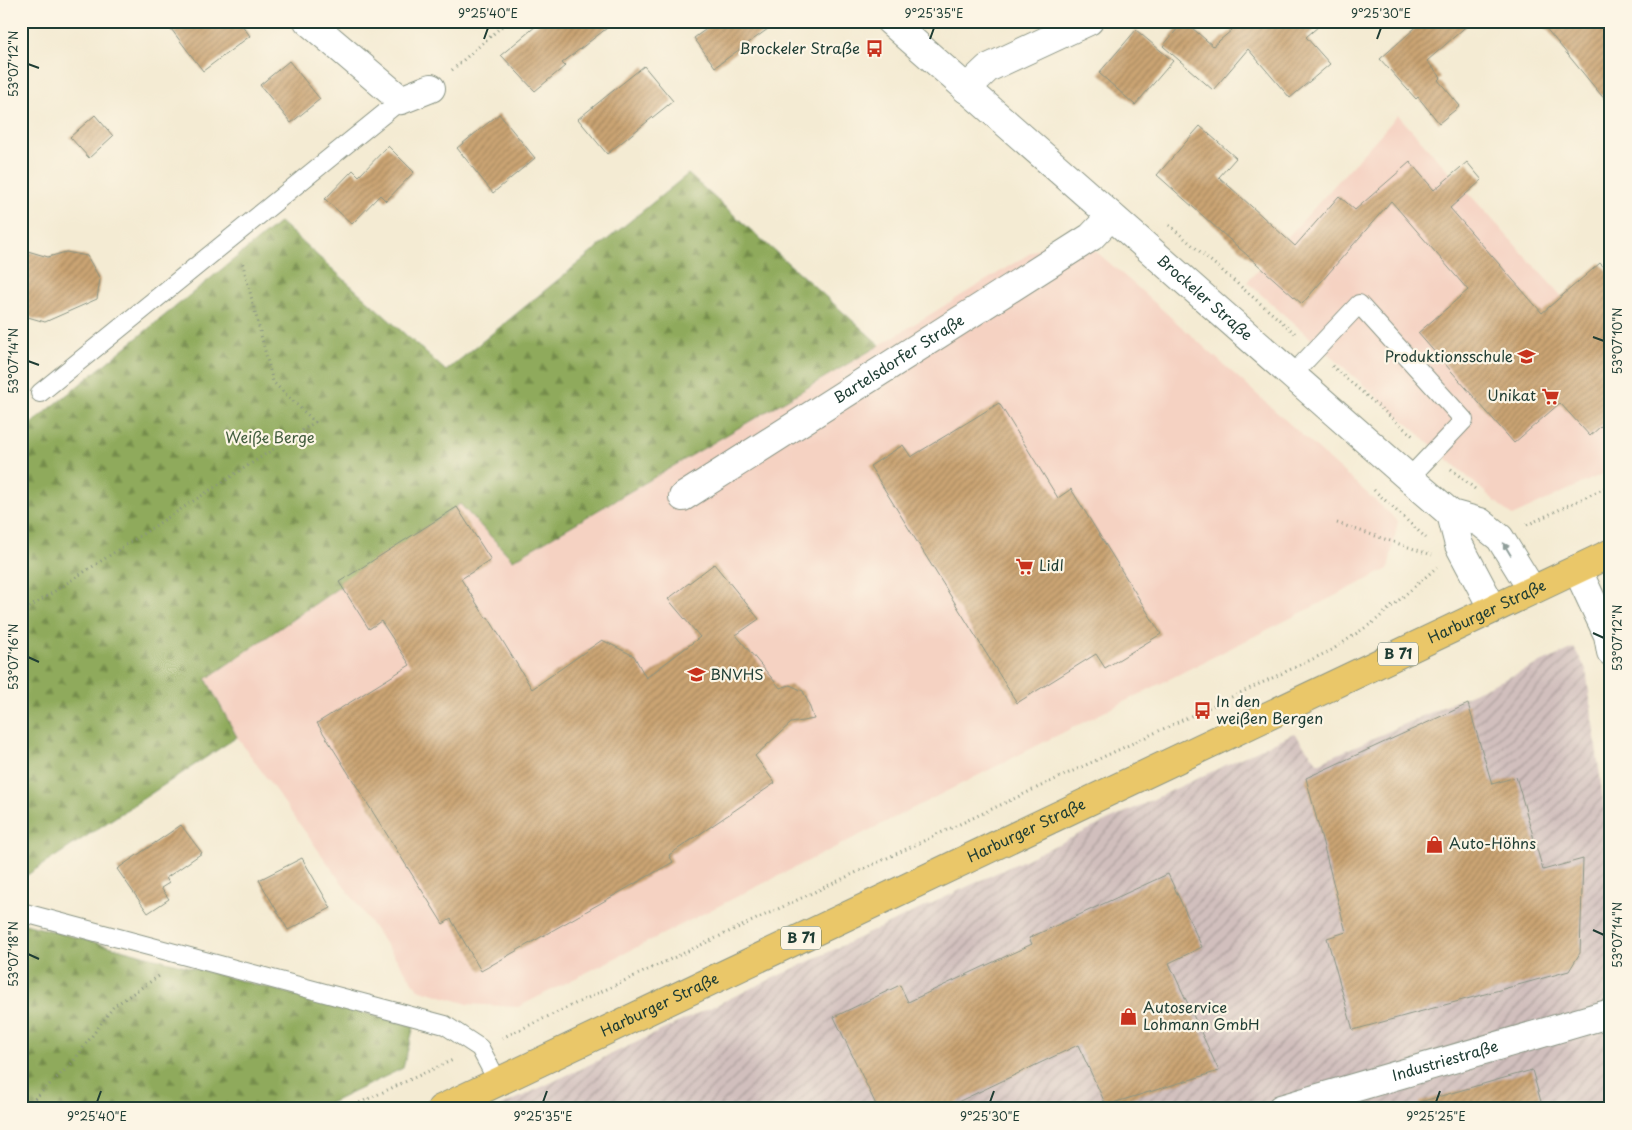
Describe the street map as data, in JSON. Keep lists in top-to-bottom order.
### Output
{
  "streets": {
    "main road": ["Harburger Straße", "B 71"],
    "street": ["Brockeler Straße", "Bartelsdorfer Straße", "Industriestraße"]
  },
  "crossings": [
    ["Brockeler Straße", "Bartelsdorfer Straße"],
    ["Brockeler Straße", "Harburger Straße"]
  ],
  "parks": ["Weiße Berge"],
  "places": {
    "bus stop": ["Brockeler Straße", "In den weißen Bergen"],
    "school or university": ["Produktionsschule", "BNVHS"],
    "supermarket": ["Unikat", "Lidl"],
    "shop": ["Auto-Höhns", "Autoservice Lohmann GmbH"]
  },
  "coordinates": [
    "9°25'40\"E",
    "9°25'35\"E",
    "9°25'30\"E",
    "53°07'12\"N",
    "53°07'10\"N",
    "53°07'14\"N",
    "53°07'16\"N",
    "53°07'18\"N",
    "9°25'25\"E"
  ]
}
